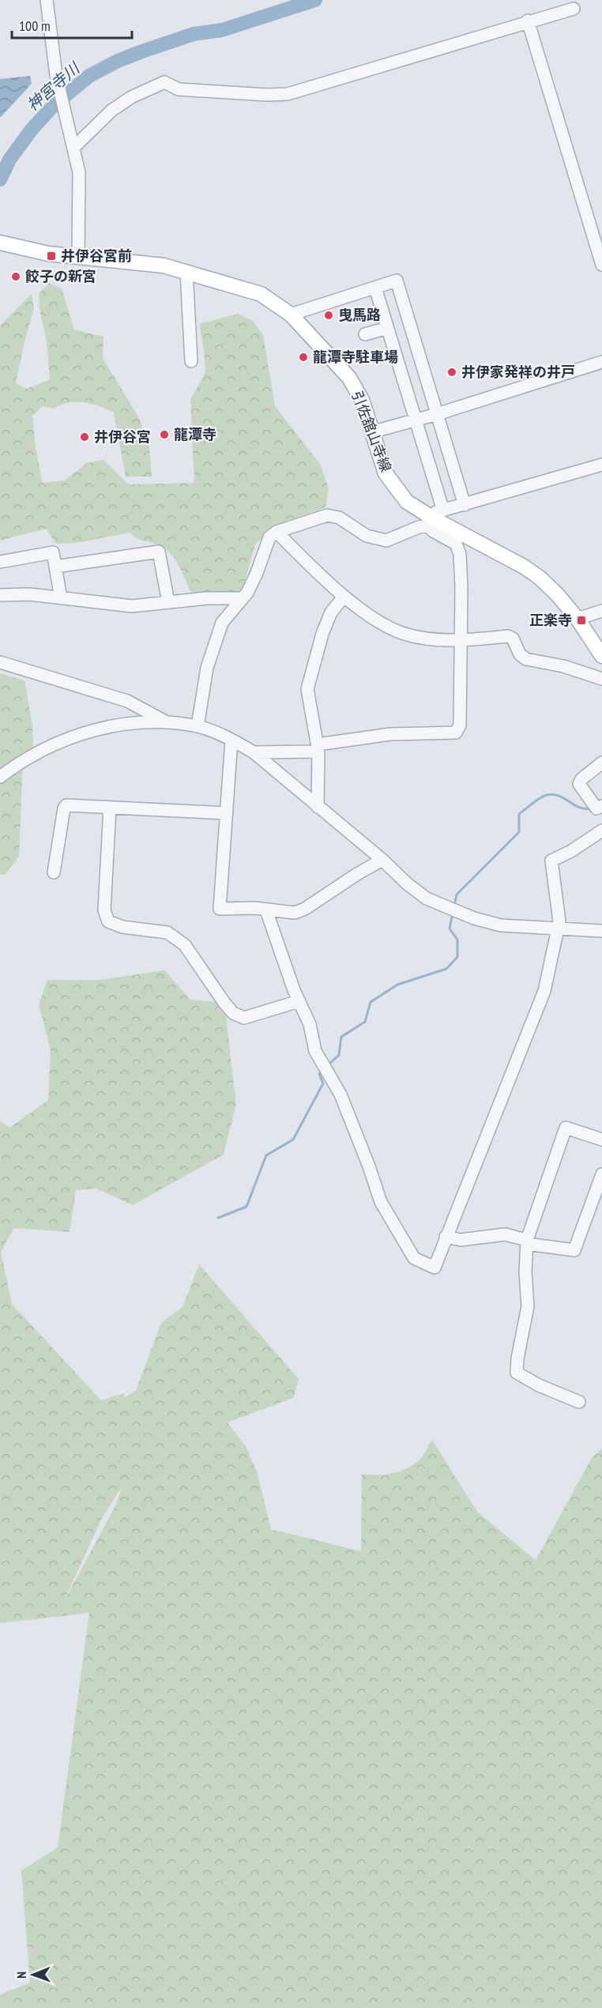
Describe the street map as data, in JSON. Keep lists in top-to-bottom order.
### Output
{
  "streets": {
    "main road": ["引佐舘山寺線"]
  },
  "water": ["神宮寺川"],
  "places": {
    "transit": ["井伊谷宮前", "正楽寺"],
    "other": [
      "餃子の新宮",
      "曳馬路",
      "龍潭寺駐車場",
      "井伊家発祥の井戸",
      "龍潭寺",
      "井伊谷宮"
    ]
  },
  "scale_bar": "100 m",
  "north": "left"
}
